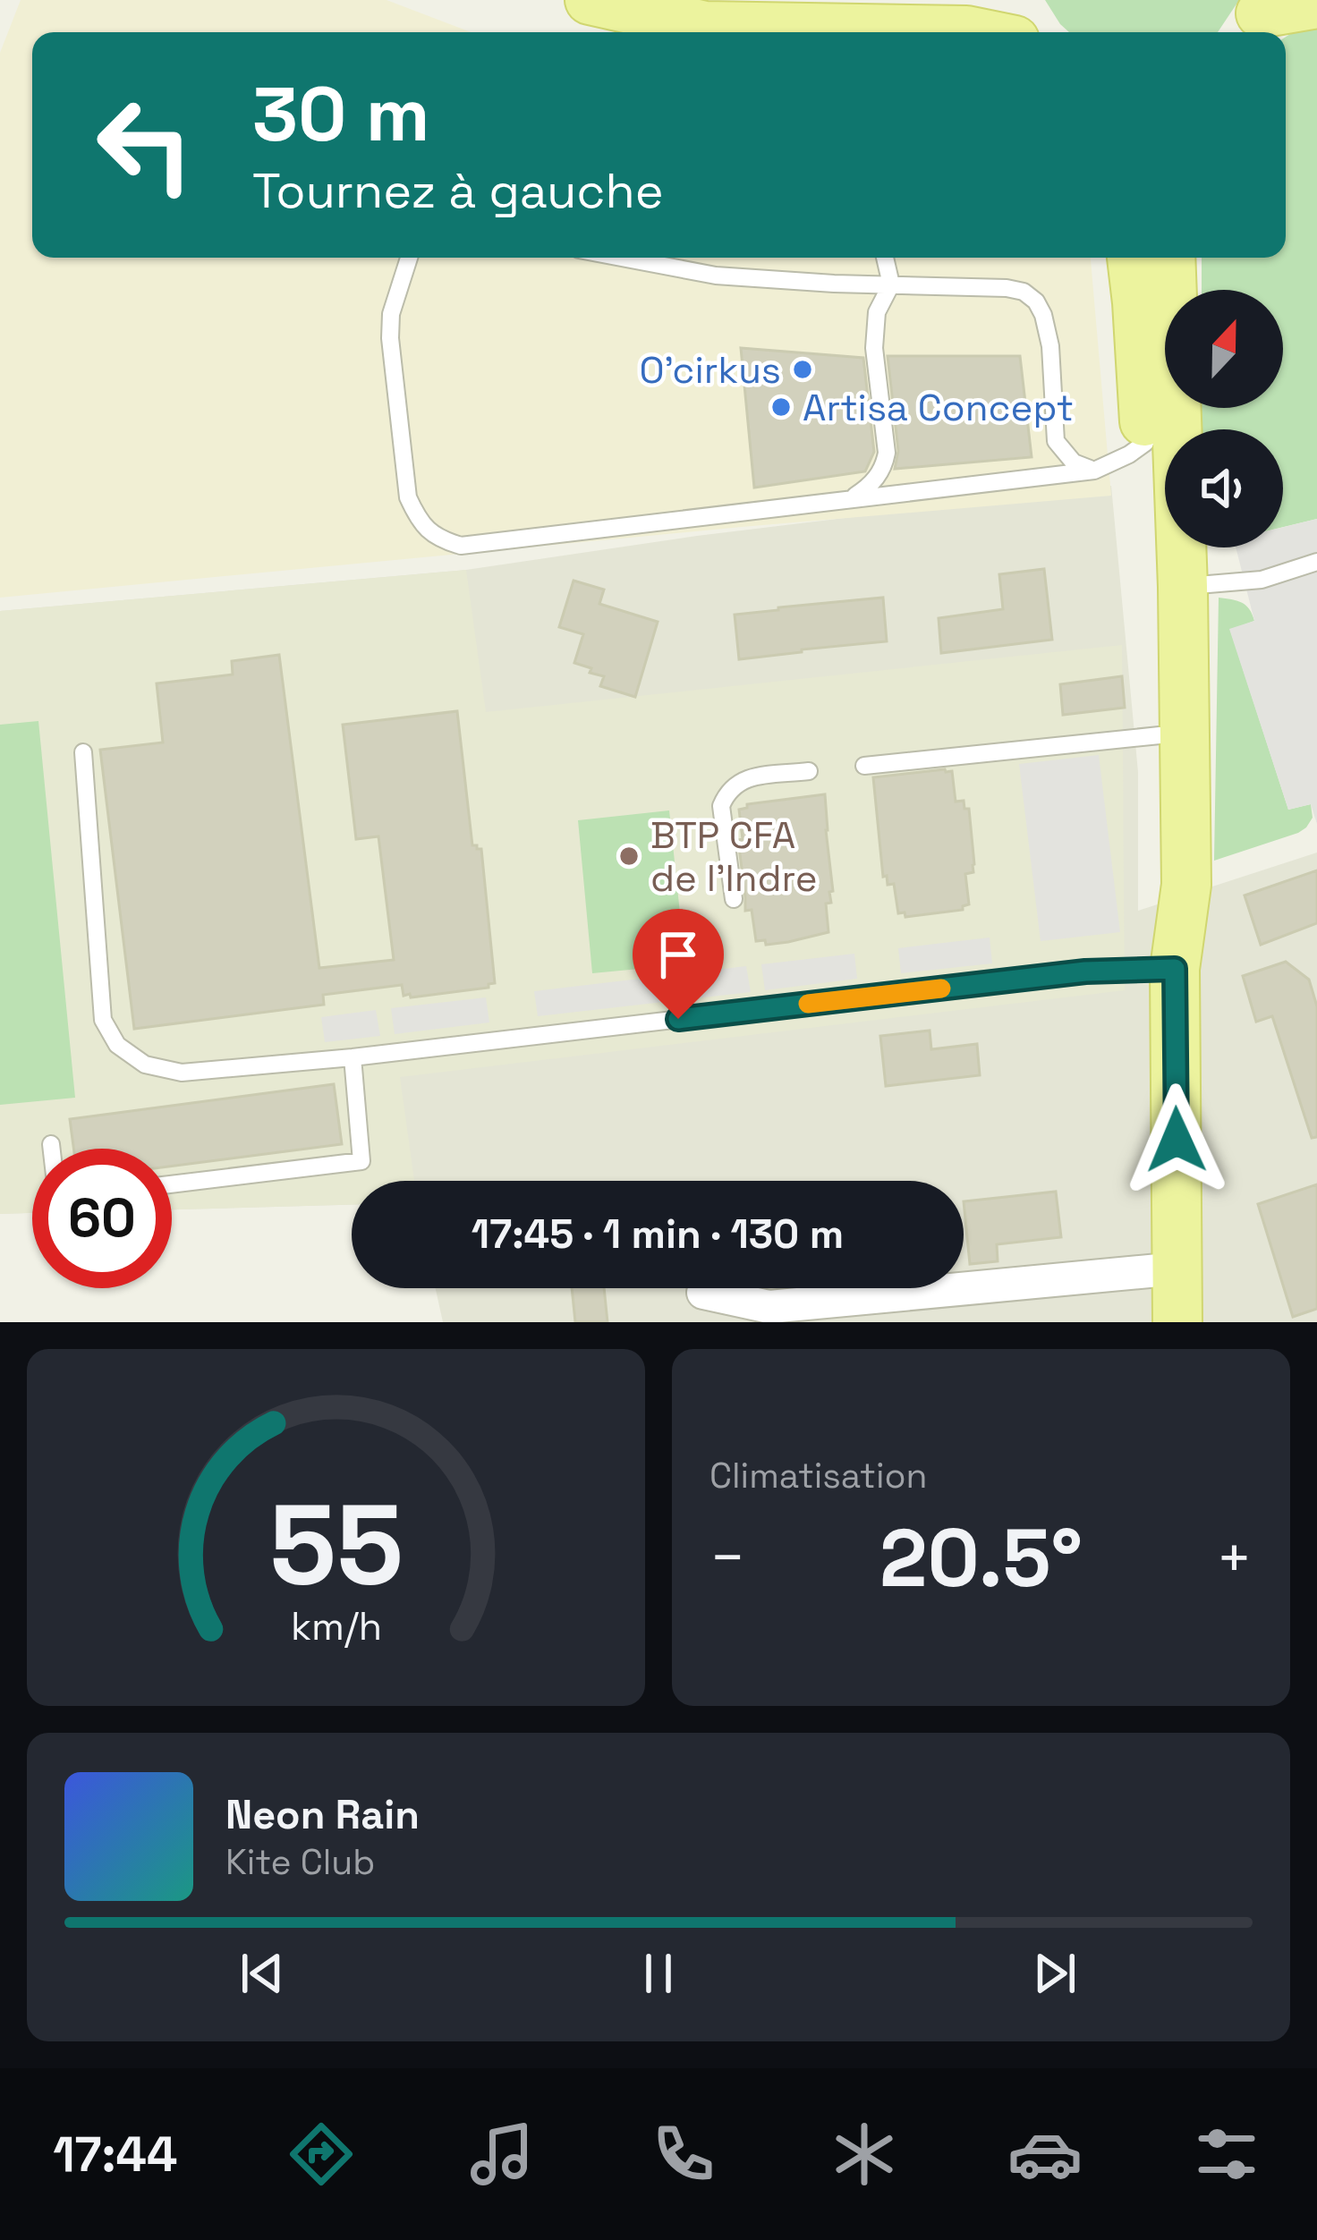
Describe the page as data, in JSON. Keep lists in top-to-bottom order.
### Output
{
  "places": ["O'cirkus", "Artisa Concept", "BTP CFA de l'Indre"],
  "north": "top",
  "page": {
    "turn": ["30 m", "Tournez à gauche"],
    "limit": "60",
    "trip": "17:45 · 1 min · 130 m",
    "tile": "Climatisation",
    "heat": ["−", "20.5°", "+"],
    "song": ["Neon Rain", "Kite Club"],
    "tabs": "17:44",
    "gauge": ["55", "km/h"]
  }
}
